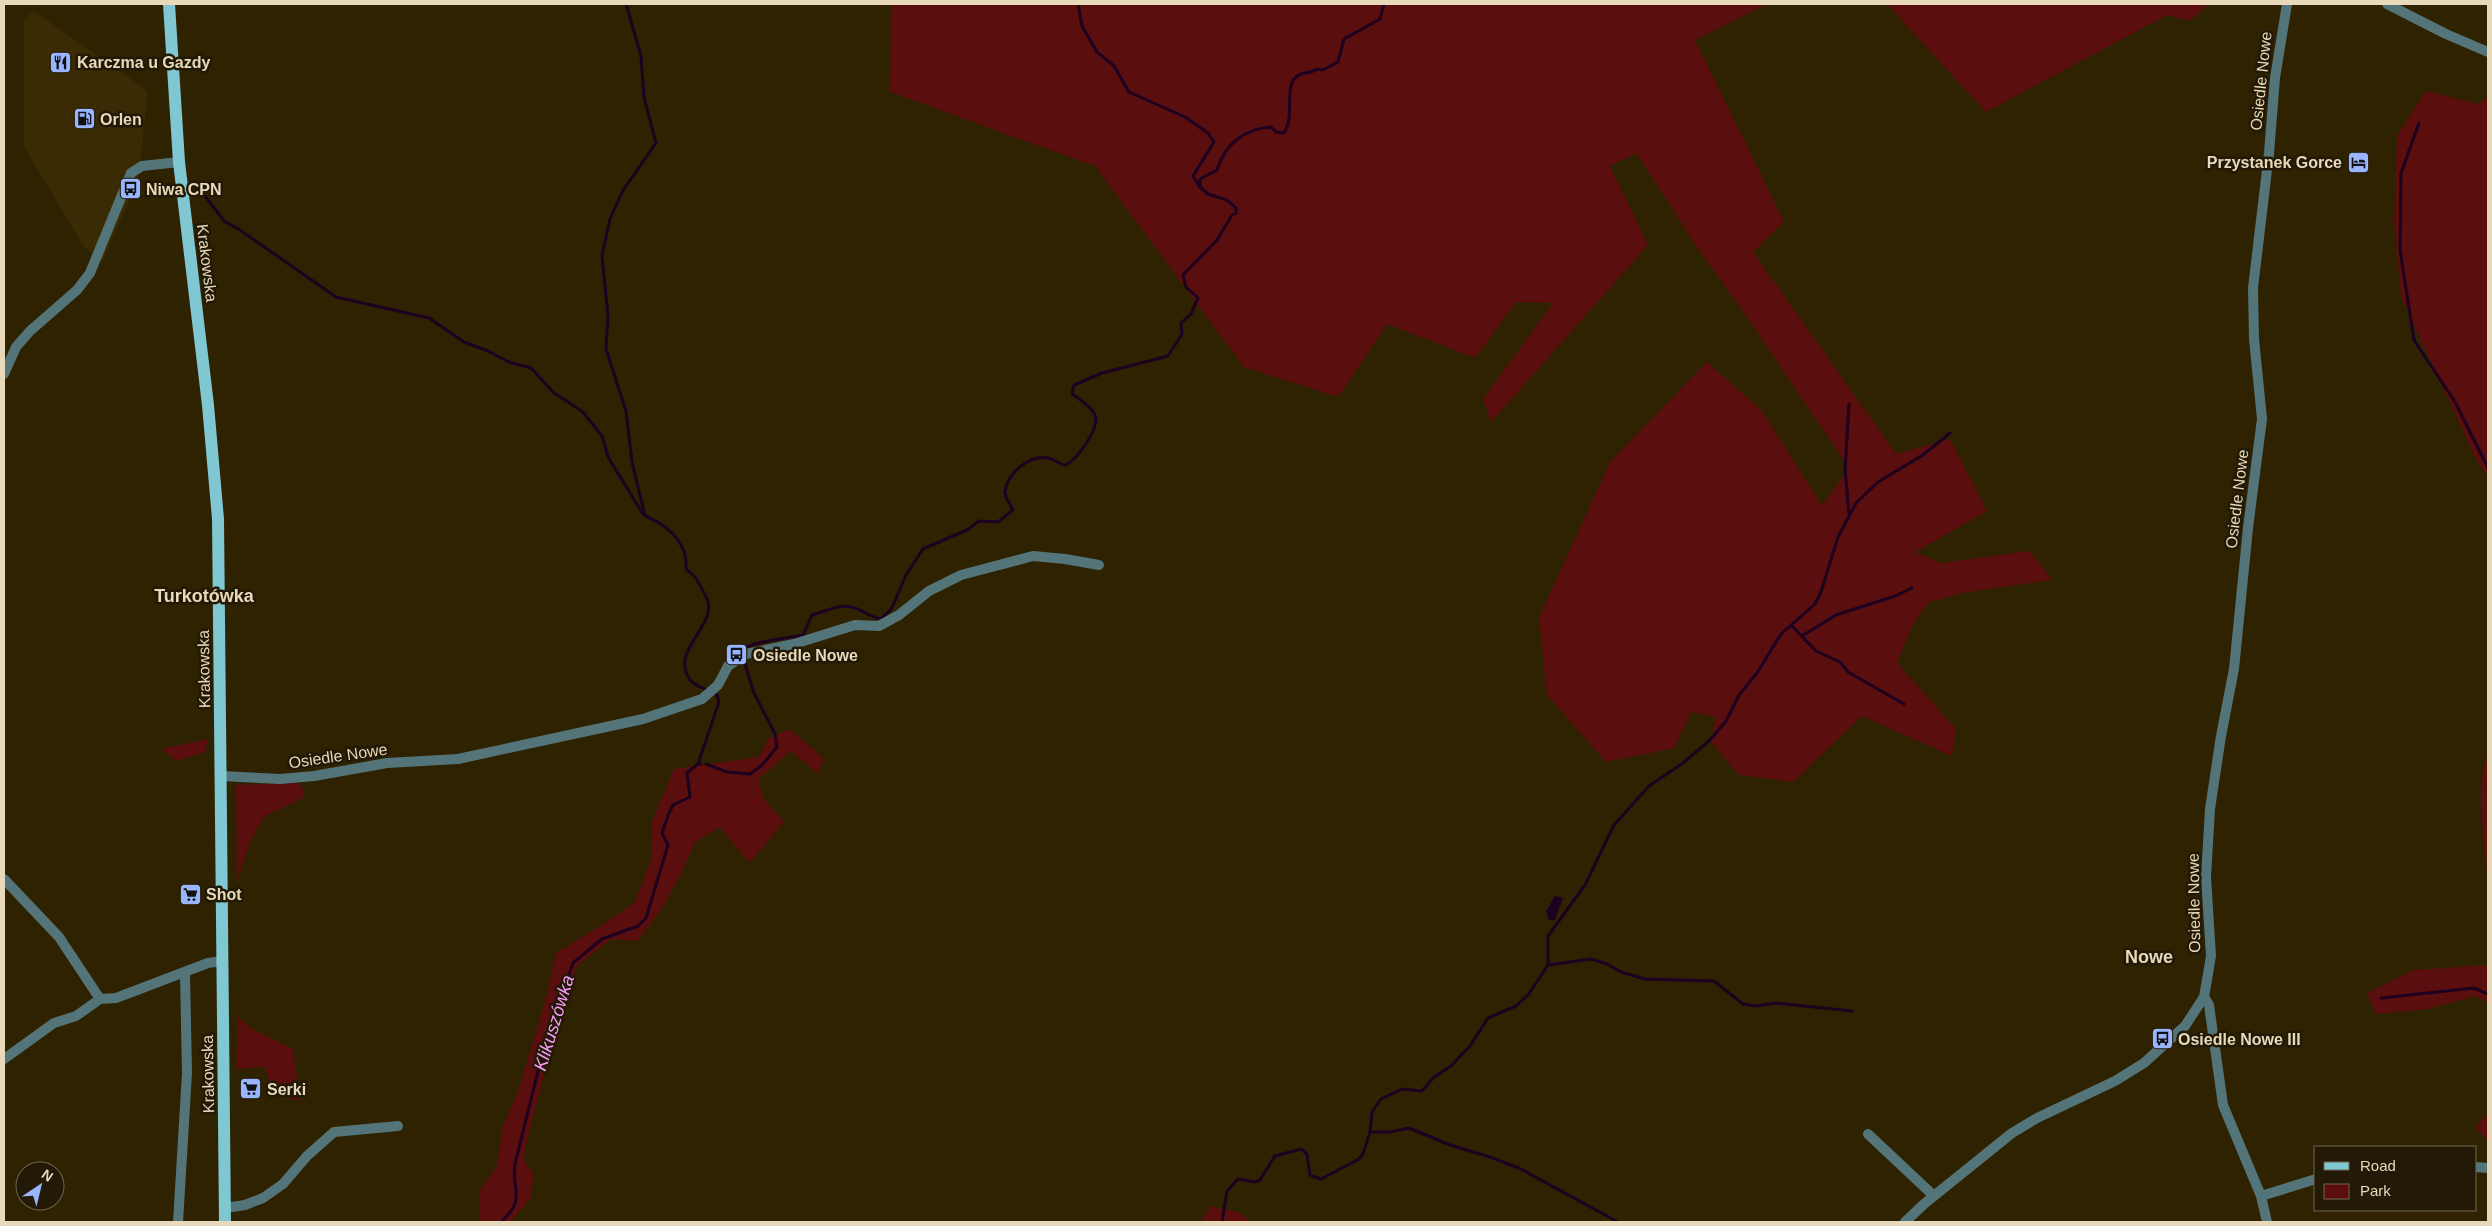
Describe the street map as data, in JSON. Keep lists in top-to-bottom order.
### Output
{
  "streets": {
    "main road": ["Krakowska"],
    "street": ["Osiedle Nowe"]
  },
  "crossings": [
    ["Osiedle Nowe", "Krakowska"]
  ],
  "districts": ["Turkotówka", "Nowe"],
  "water": ["Klikuszówka"],
  "places": {
    "restaurant": ["Karczma u Gazdy"],
    "fuel station": ["Orlen"],
    "hotel": ["Przystanek Gorce"],
    "bus stop": ["Niwa CPN", "Osiedle Nowe", "Osiedle Nowe III"],
    "supermarket": ["Shot", "Serki"]
  },
  "legend": ["Road", "Park"],
  "north": "top right"
}
